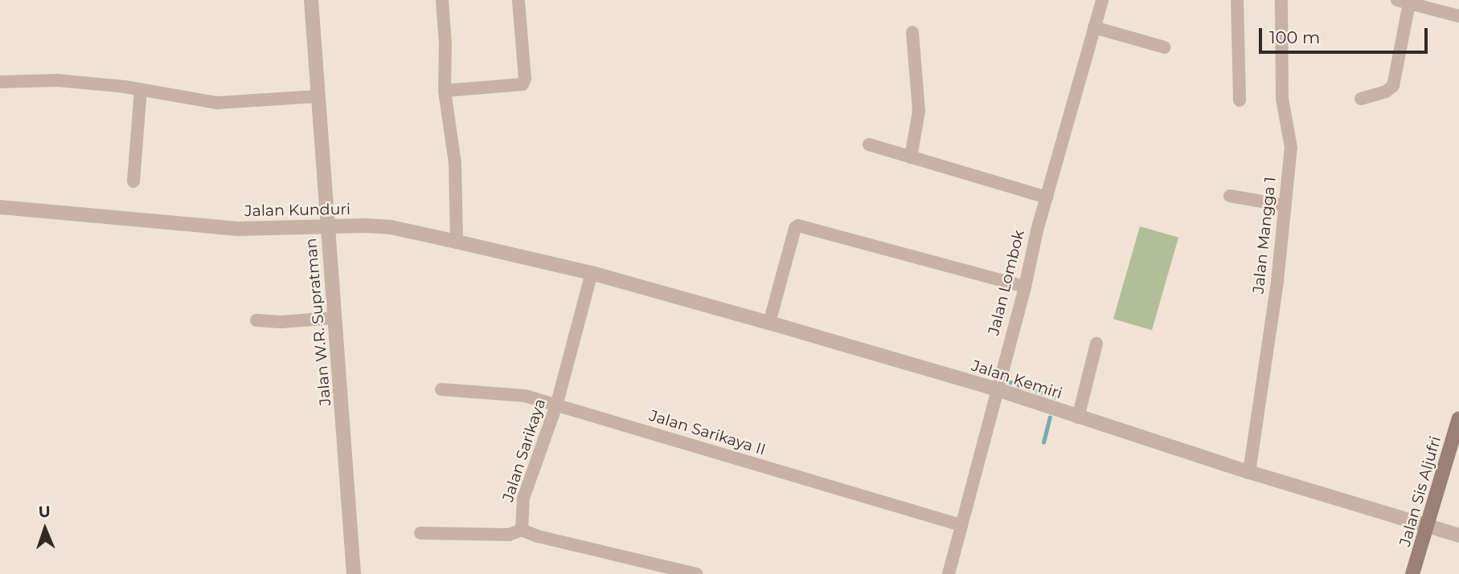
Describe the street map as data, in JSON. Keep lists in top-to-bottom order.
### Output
{
  "streets": {
    "main road": ["Jalan Sis Aljufri"],
    "street": [
      "Jalan Kunduri",
      "Jalan Mangga 1",
      "Jalan Lombok",
      "Jalan W.R. Supratman",
      "Jalan Kemiri",
      "Jalan Sarikaya II",
      "Jalan Sarikaya"
    ]
  },
  "crossings": [
    ["Jalan Kunduri", "Jalan W.R. Supratman"],
    ["Jalan Kunduri", "Jalan Kemiri"],
    ["Jalan Kunduri", "Jalan Sarikaya"],
    ["Jalan Mangga 1", "Jalan Kemiri"],
    ["Jalan Lombok", "Jalan Kemiri"],
    ["Jalan Lombok", "Jalan Sarikaya II"],
    ["Jalan Kemiri", "Jalan Sarikaya"],
    ["Jalan Kemiri", "Jalan Sis Aljufri"],
    ["Jalan Sarikaya II", "Jalan Sarikaya"]
  ],
  "scale_bar": "100 m",
  "north": "top"
}
